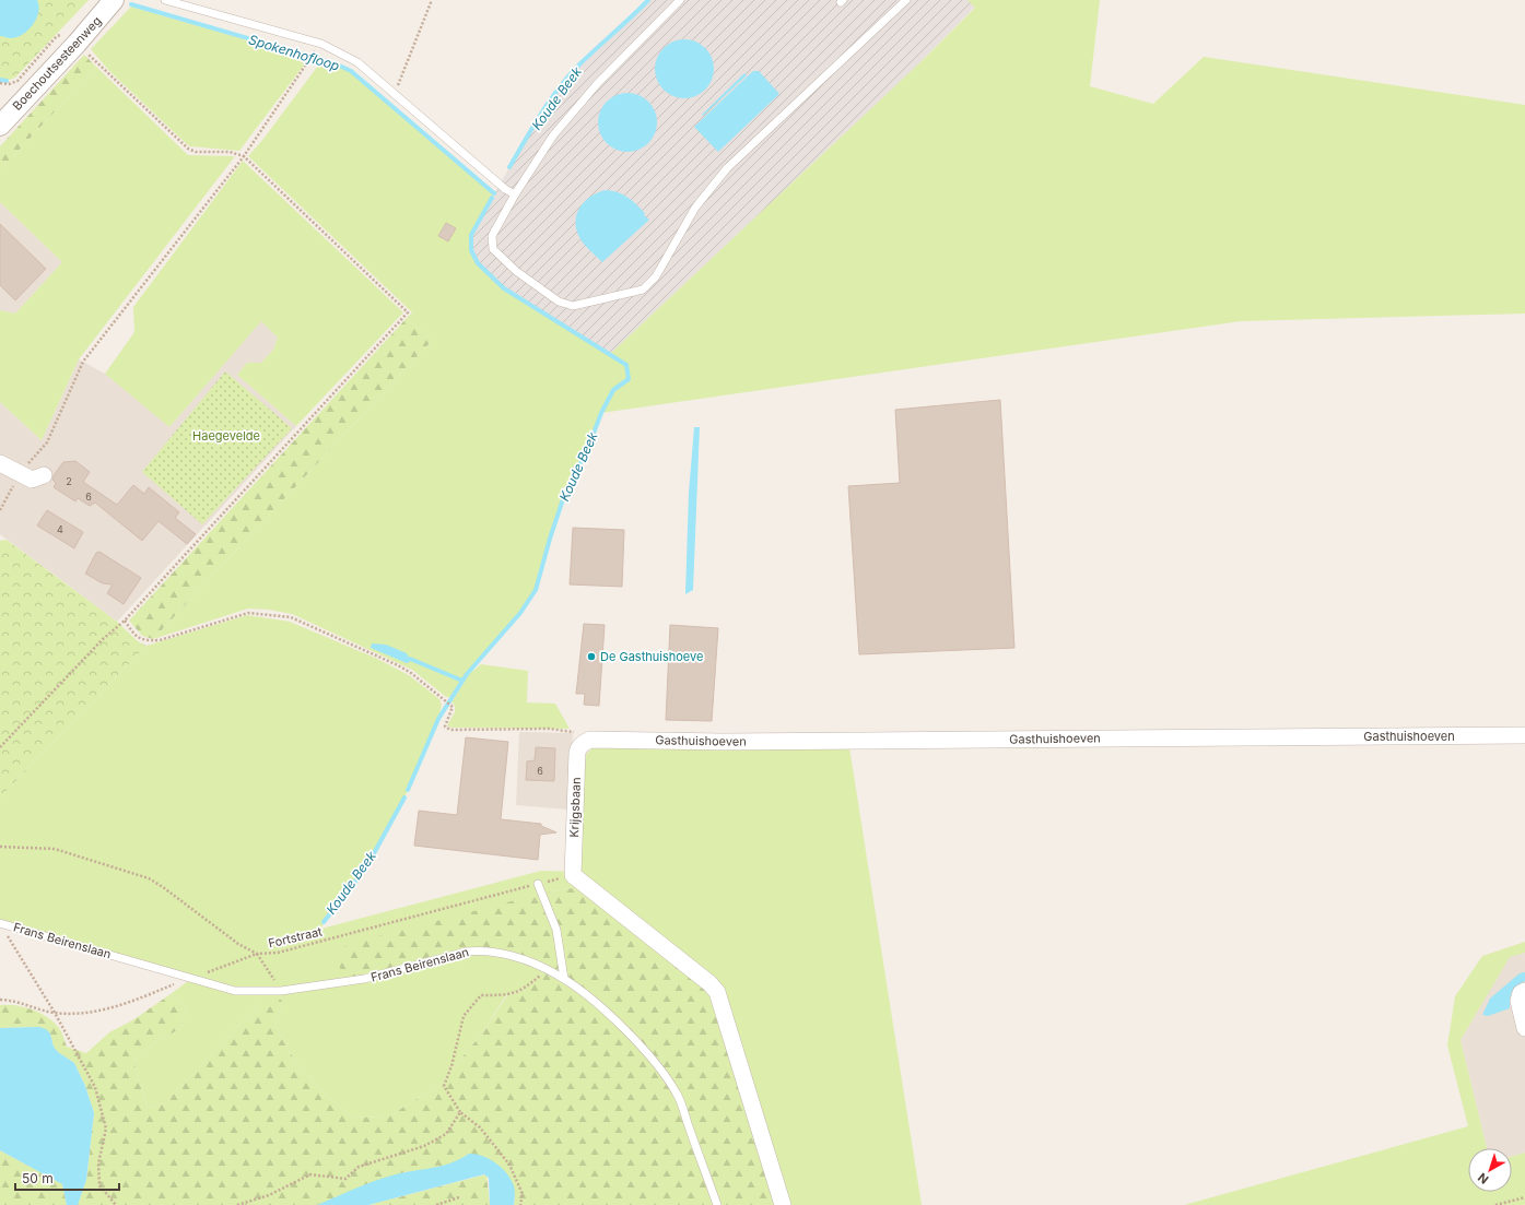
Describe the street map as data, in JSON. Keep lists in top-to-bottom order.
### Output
{
  "streets": {
    "street": ["Boechoutsesteenweg", "Gasthuishoeven", "Krijgsbaan"],
    "lane": ["Frans Beirenslaan"],
    "path": ["Fortstraat"]
  },
  "crossings": [
    ["Gasthuishoeven", "Krijgsbaan"],
    ["Krijgsbaan", "Fortstraat"]
  ],
  "water": ["Spokenhofloop", "Koude Beek"],
  "parks": ["Haegevelde"],
  "places": ["De Gasthuishoeve"],
  "house_numbers": [
    "2",
    "6",
    "4",
    "6"
  ],
  "scale_bar": "50 m",
  "north": "bottom left"
}
